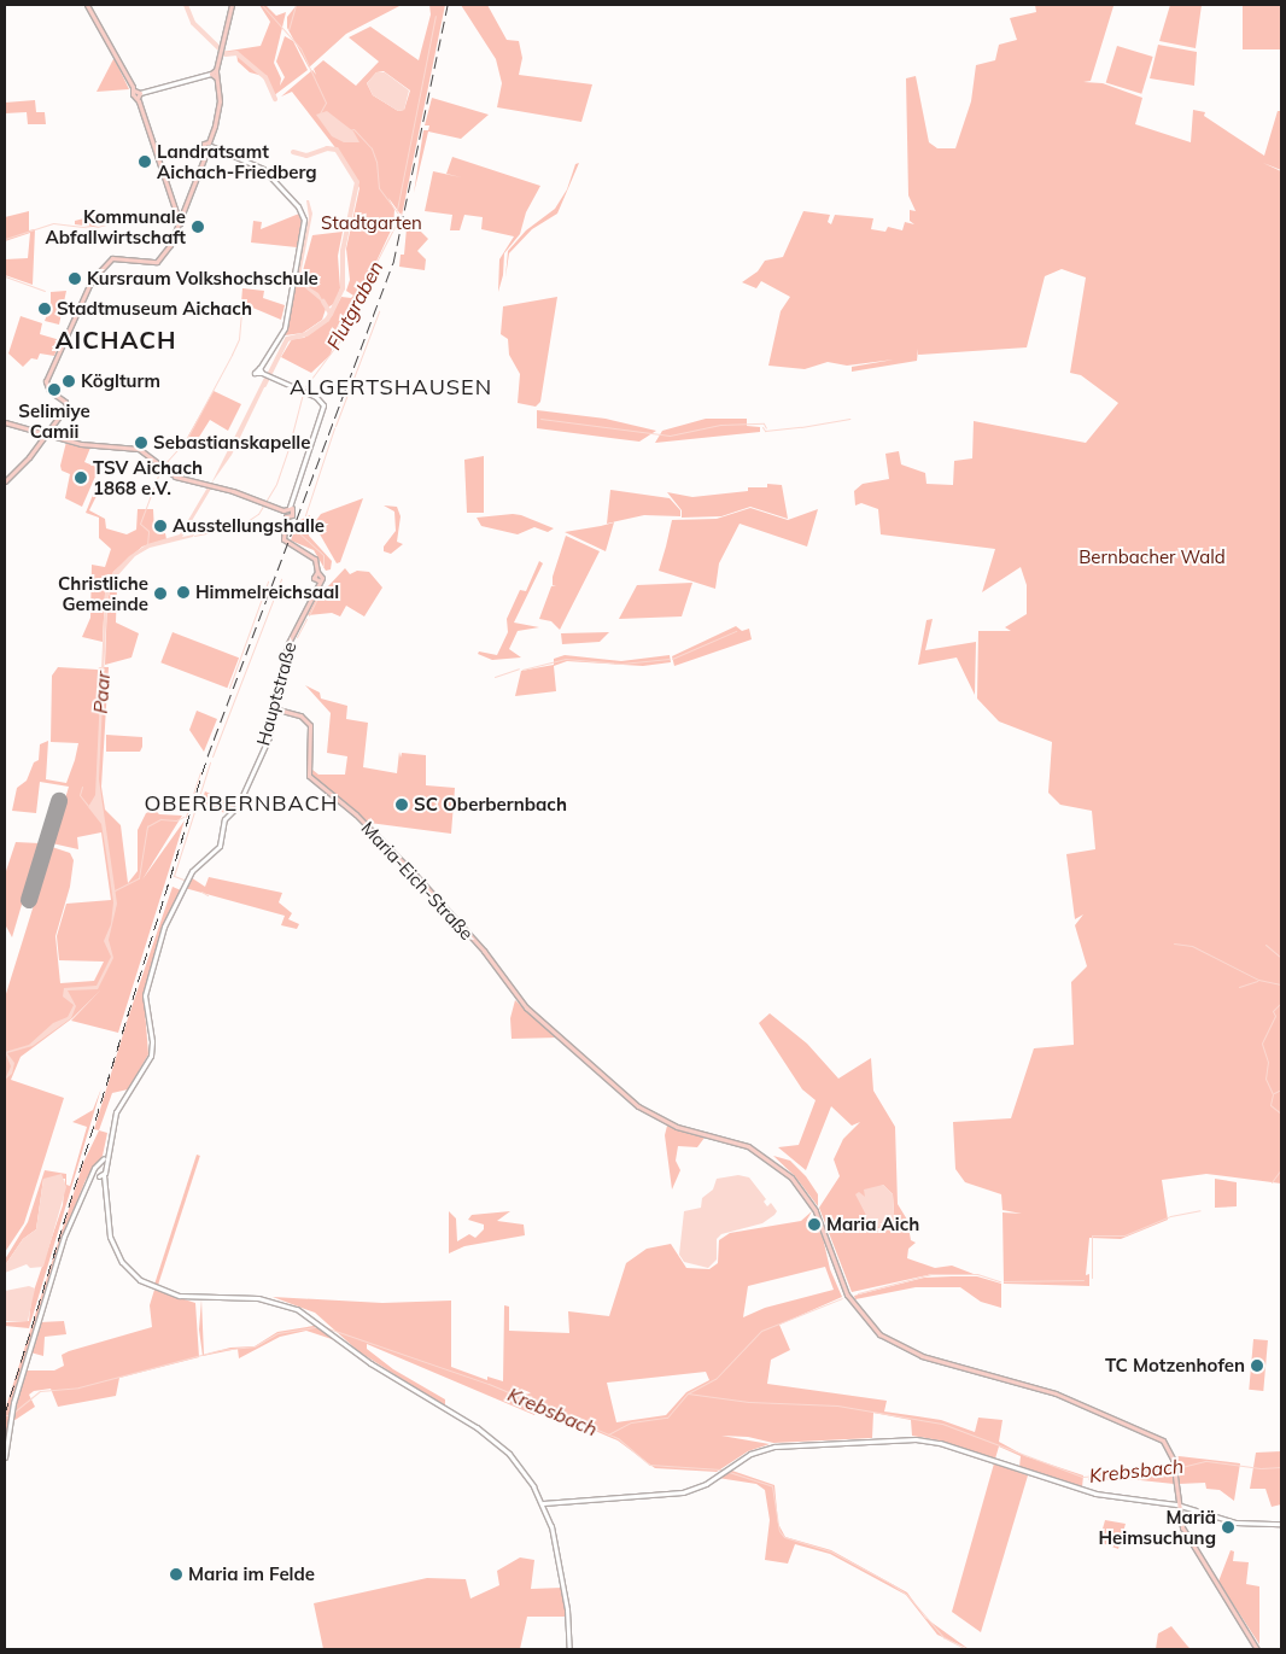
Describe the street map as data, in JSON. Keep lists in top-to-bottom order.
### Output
{
  "streets": {
    "main road": ["Hauptstraße", "Maria-Eich-Straße"]
  },
  "crossings": [
    ["Hauptstraße", "Maria-Eich-Straße"]
  ],
  "districts": ["AICHACH", "ALGERTSHAUSEN", "OBERBERNBACH"],
  "water": ["Flutgraben", "Paar", "Krebsbach"],
  "parks": ["Stadtgarten", "Bernbacher Wald"],
  "places": [
    "Landratsamt Aichach-Friedberg",
    "Kommunale Abfallwirtschaft",
    "Kursraum Volkshochschule",
    "Stadtmuseum Aichach",
    "Köglturm",
    "Selimiye Camii",
    "Sebastianskapelle",
    "TSV Aichach 1868 e.V.",
    "Ausstellungshalle",
    "Himmelreichsaal",
    "Christliche Gemeinde",
    "SC Oberbernbach",
    "Maria Aich",
    "TC Motzenhofen",
    "Mariä Heimsuchung",
    "Maria im Felde"
  ]
}
